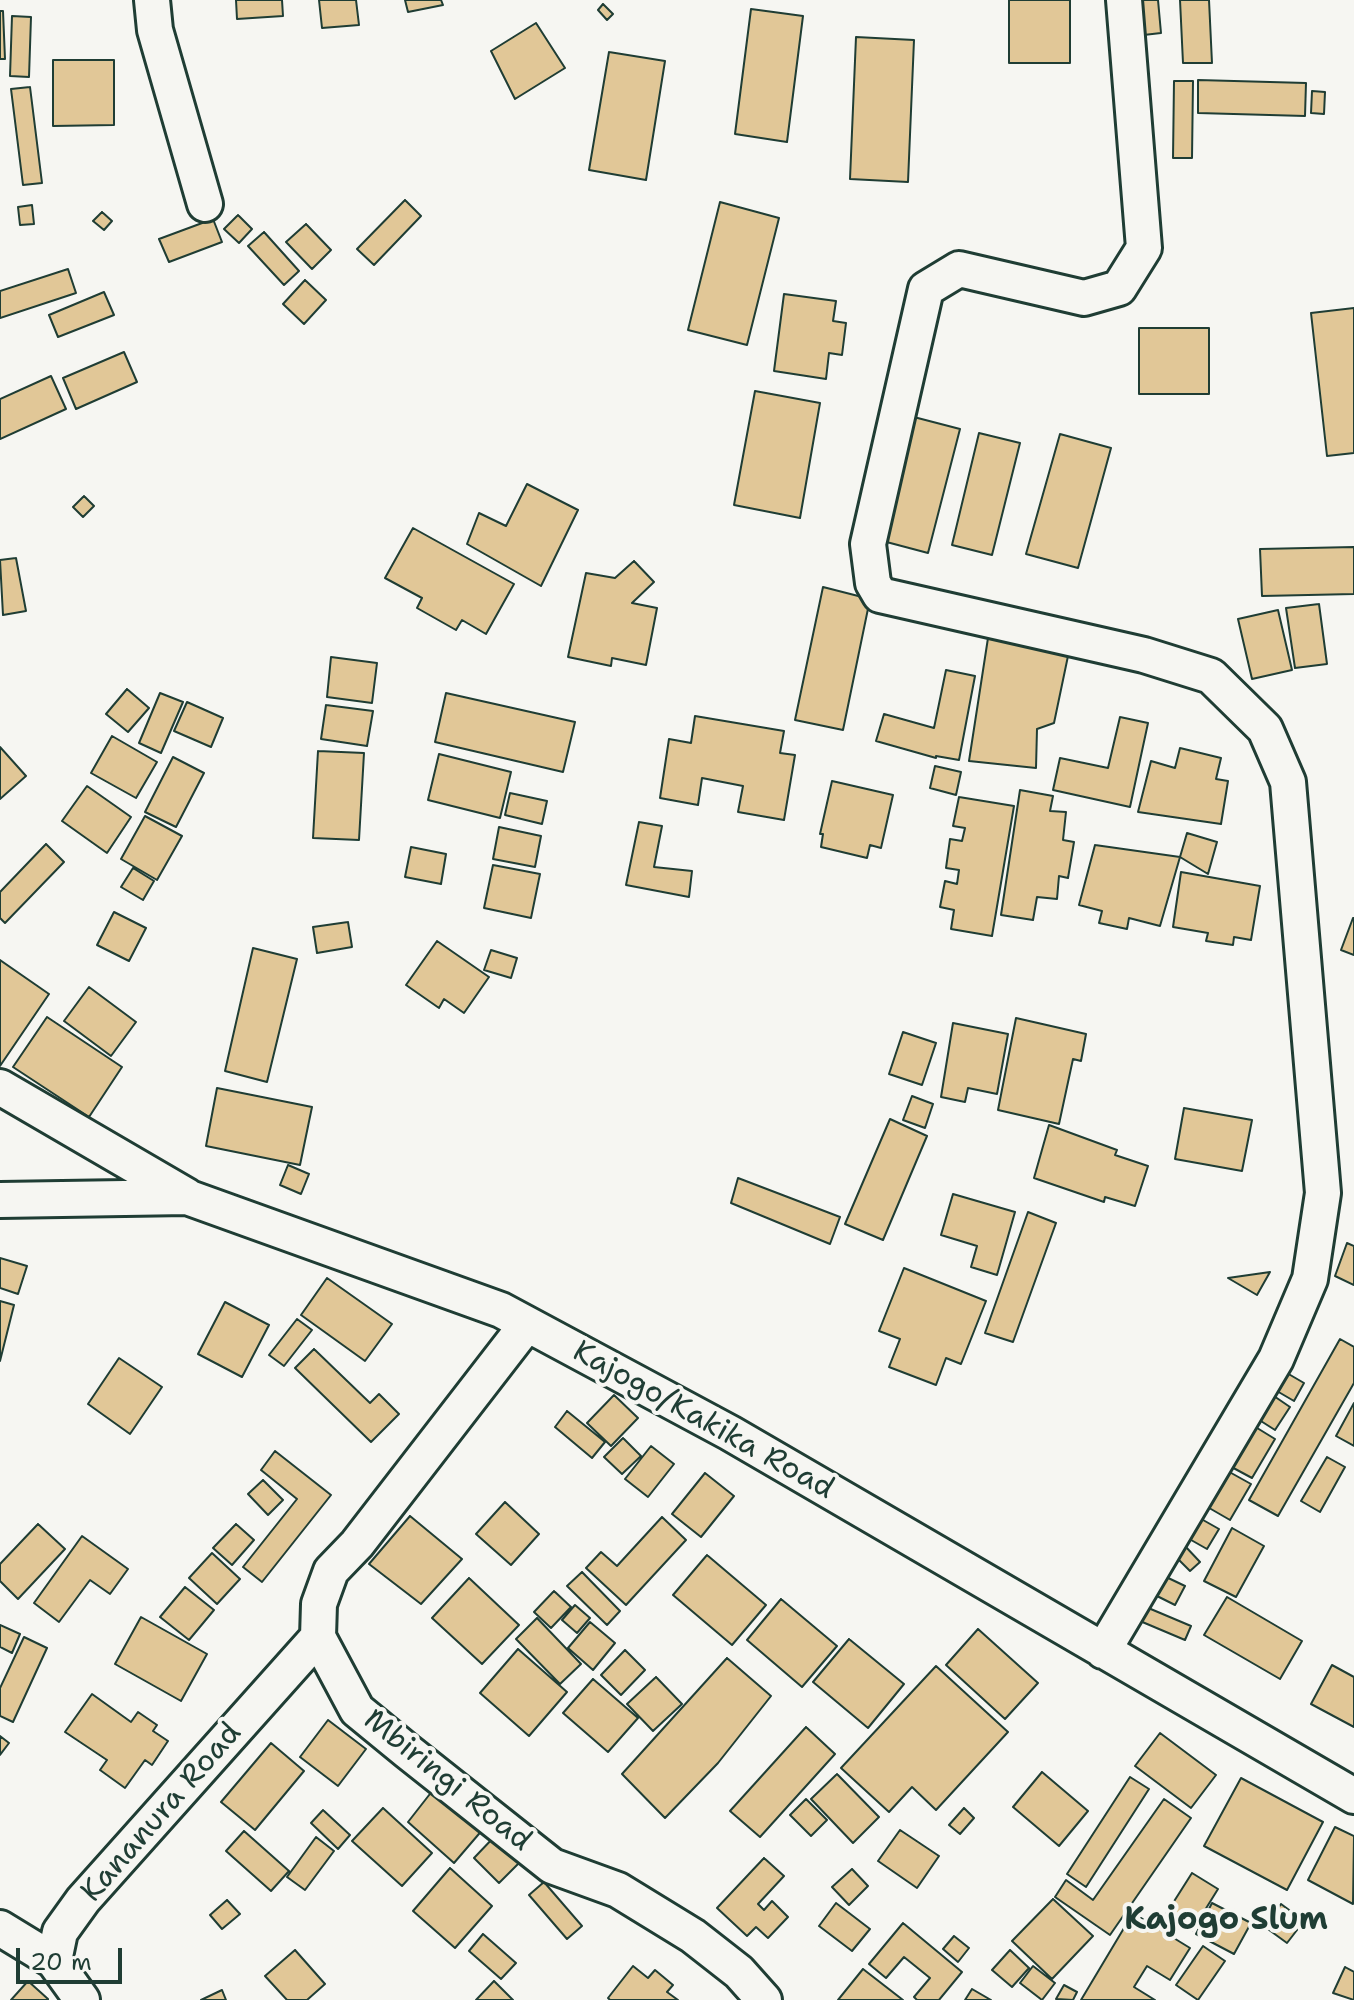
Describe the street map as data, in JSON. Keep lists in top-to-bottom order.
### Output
{
  "streets": {
    "street": ["Kajogo/Kakika Road", "Mbiringi Road", "Kananura Road"]
  },
  "crossings": [
    ["Mbiringi Road", "Kananura Road"]
  ],
  "districts": ["Kajogo Slum"],
  "scale_bar": "20 m"
}
